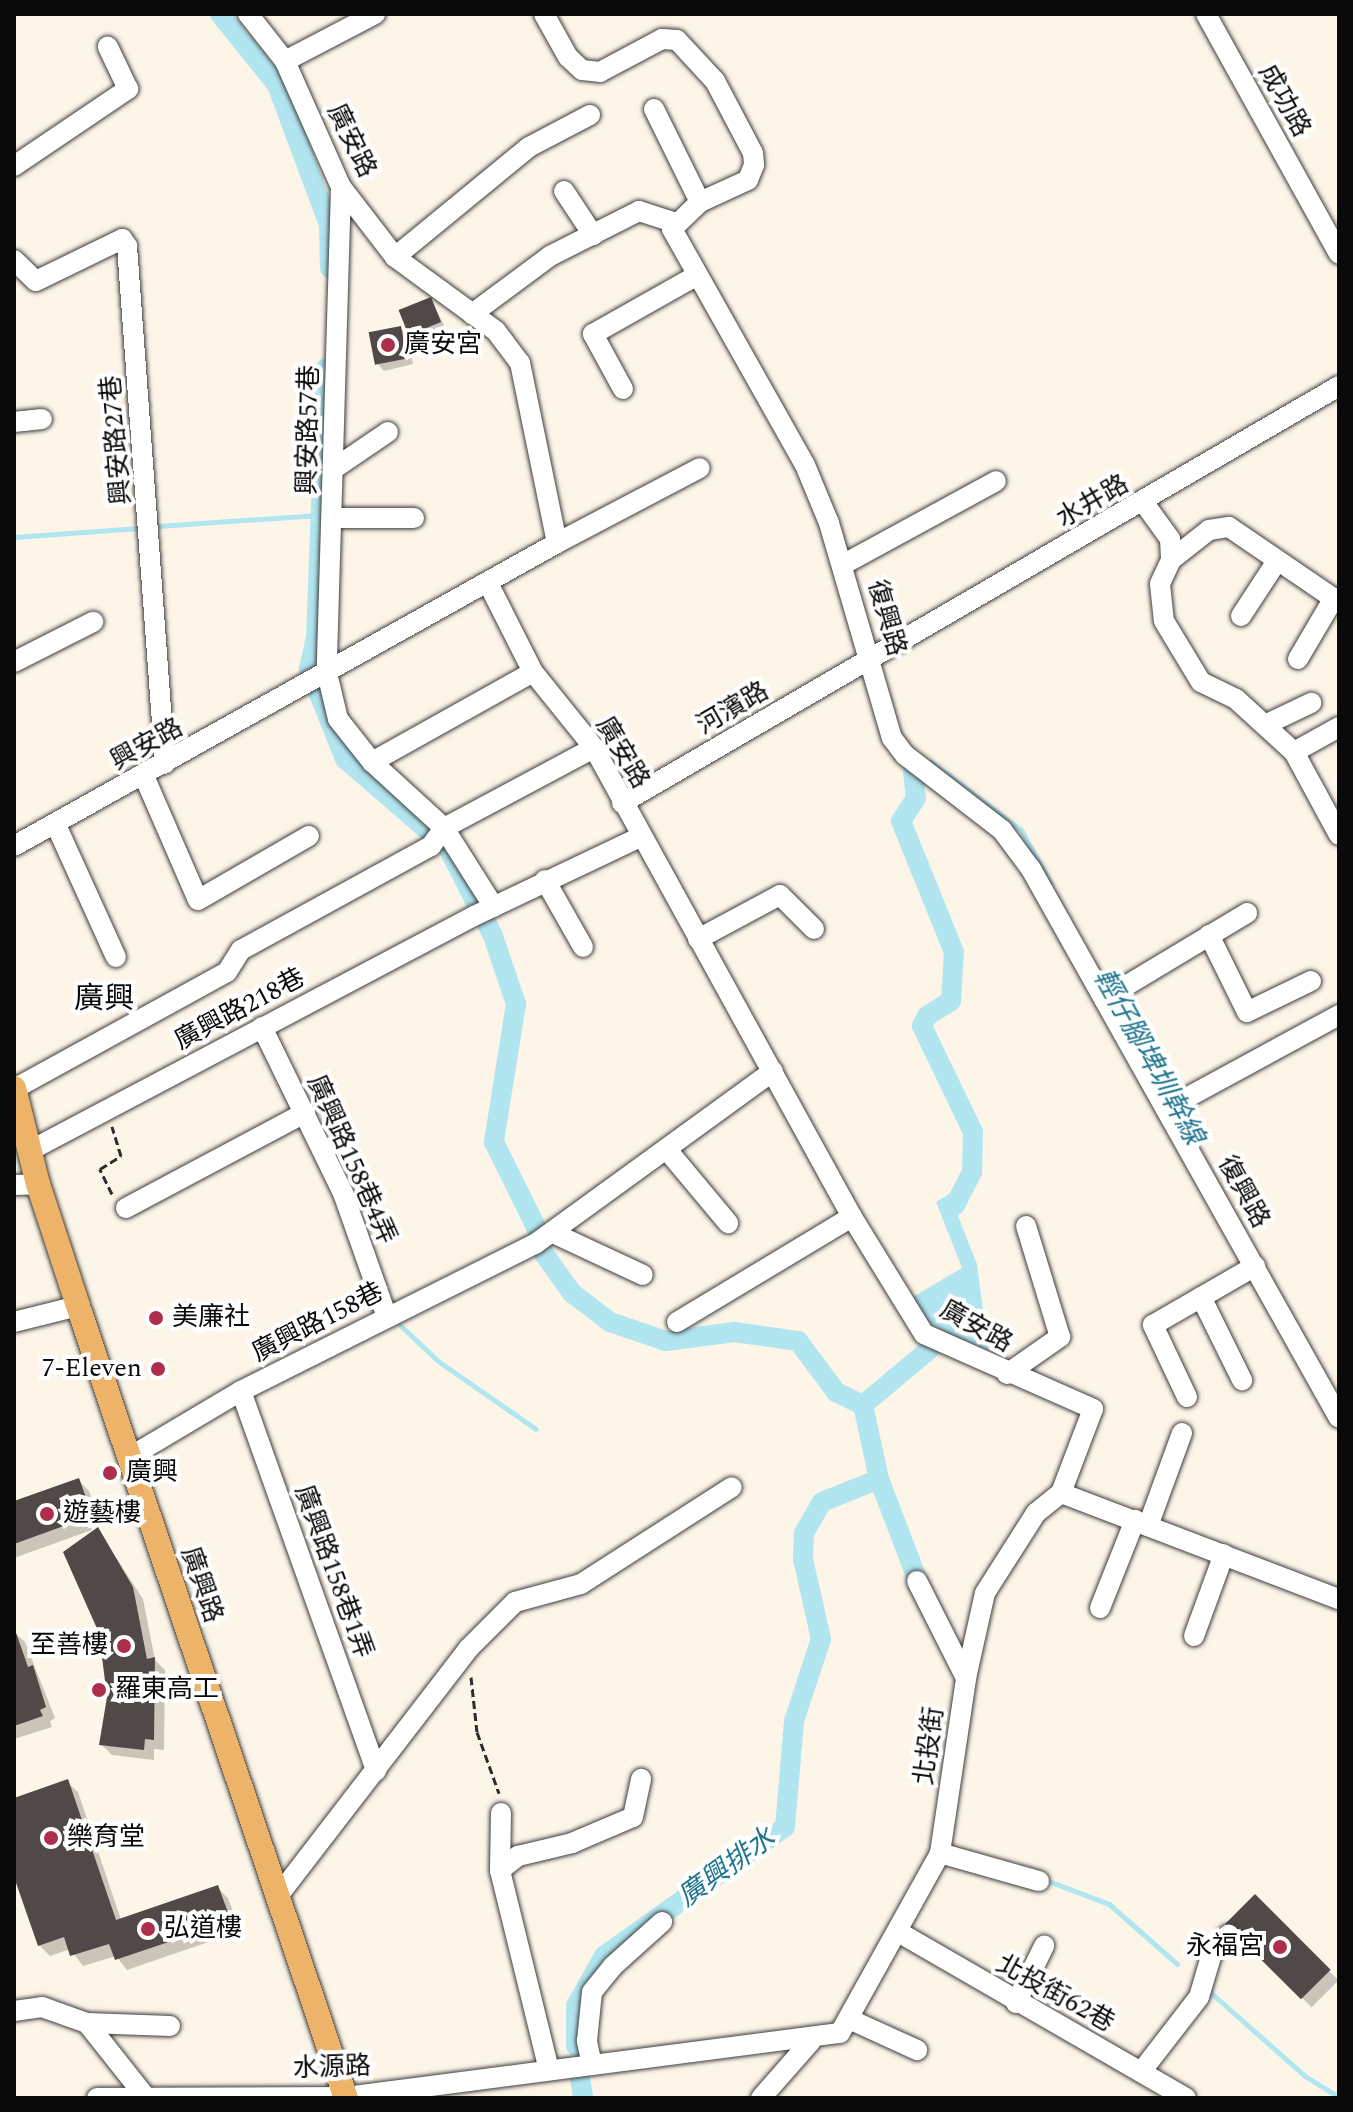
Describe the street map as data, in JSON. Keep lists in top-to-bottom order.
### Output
{
  "streets": {
    "main road": ["廣興路"],
    "street": [
      "成功路",
      "廣安路",
      "興安路57巷",
      "興安路27巷",
      "水井路",
      "復興路",
      "河濱路",
      "興安路",
      "廣興路218巷",
      "廣興路158巷4弄",
      "廣興路158巷",
      "廣興路158巷1弄",
      "北投街",
      "北投街62巷",
      "水源路"
    ]
  },
  "crossings": [
    ["廣安路", "興安路57巷"],
    ["廣安路", "河濱路"],
    ["廣安路", "北投街"],
    ["興安路57巷", "興安路"],
    ["興安路57巷", "廣興路218巷"],
    ["興安路27巷", "興安路"],
    ["水井路", "復興路"],
    ["水井路", "河濱路"],
    ["復興路", "河濱路"],
    ["廣興路218巷", "廣興路158巷4弄"],
    ["廣興路218巷", "廣興路"],
    ["廣興路158巷4弄", "廣興路158巷"],
    ["廣興路158巷", "廣興路158巷1弄"],
    ["廣興路158巷", "廣興路"],
    ["廣興路", "水源路"],
    ["北投街", "北投街62巷"],
    ["北投街", "水源路"]
  ],
  "districts": ["廣興"],
  "water": ["輕仔腳埤圳幹線", "廣興排水"],
  "places": [
    "廣安宮",
    "美廉社",
    "7-Eleven",
    "廣興",
    "遊藝樓",
    "至善樓",
    "羅東高工",
    "樂育堂",
    "弘道樓",
    "永福宮"
  ]
}
